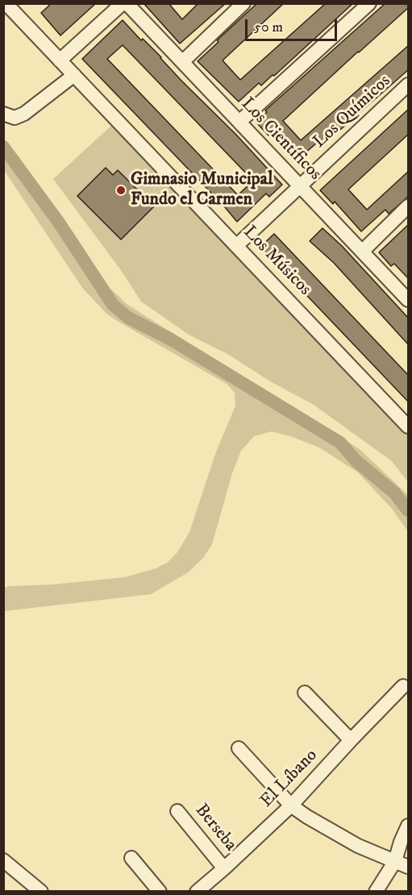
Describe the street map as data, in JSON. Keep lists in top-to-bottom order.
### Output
{
  "streets": {
    "street": [
      "Los Químicos",
      "Los Científicos",
      "Los Músicos",
      "El Líbano",
      "Berseba"
    ]
  },
  "crossings": [
    ["Los Químicos", "Los Científicos"],
    ["Los Químicos", "Los Músicos"],
    ["El Líbano", "Berseba"]
  ],
  "places": ["Gimnasio Municipal Fundo el Carmen"],
  "scale_bar": "50 m"
}
